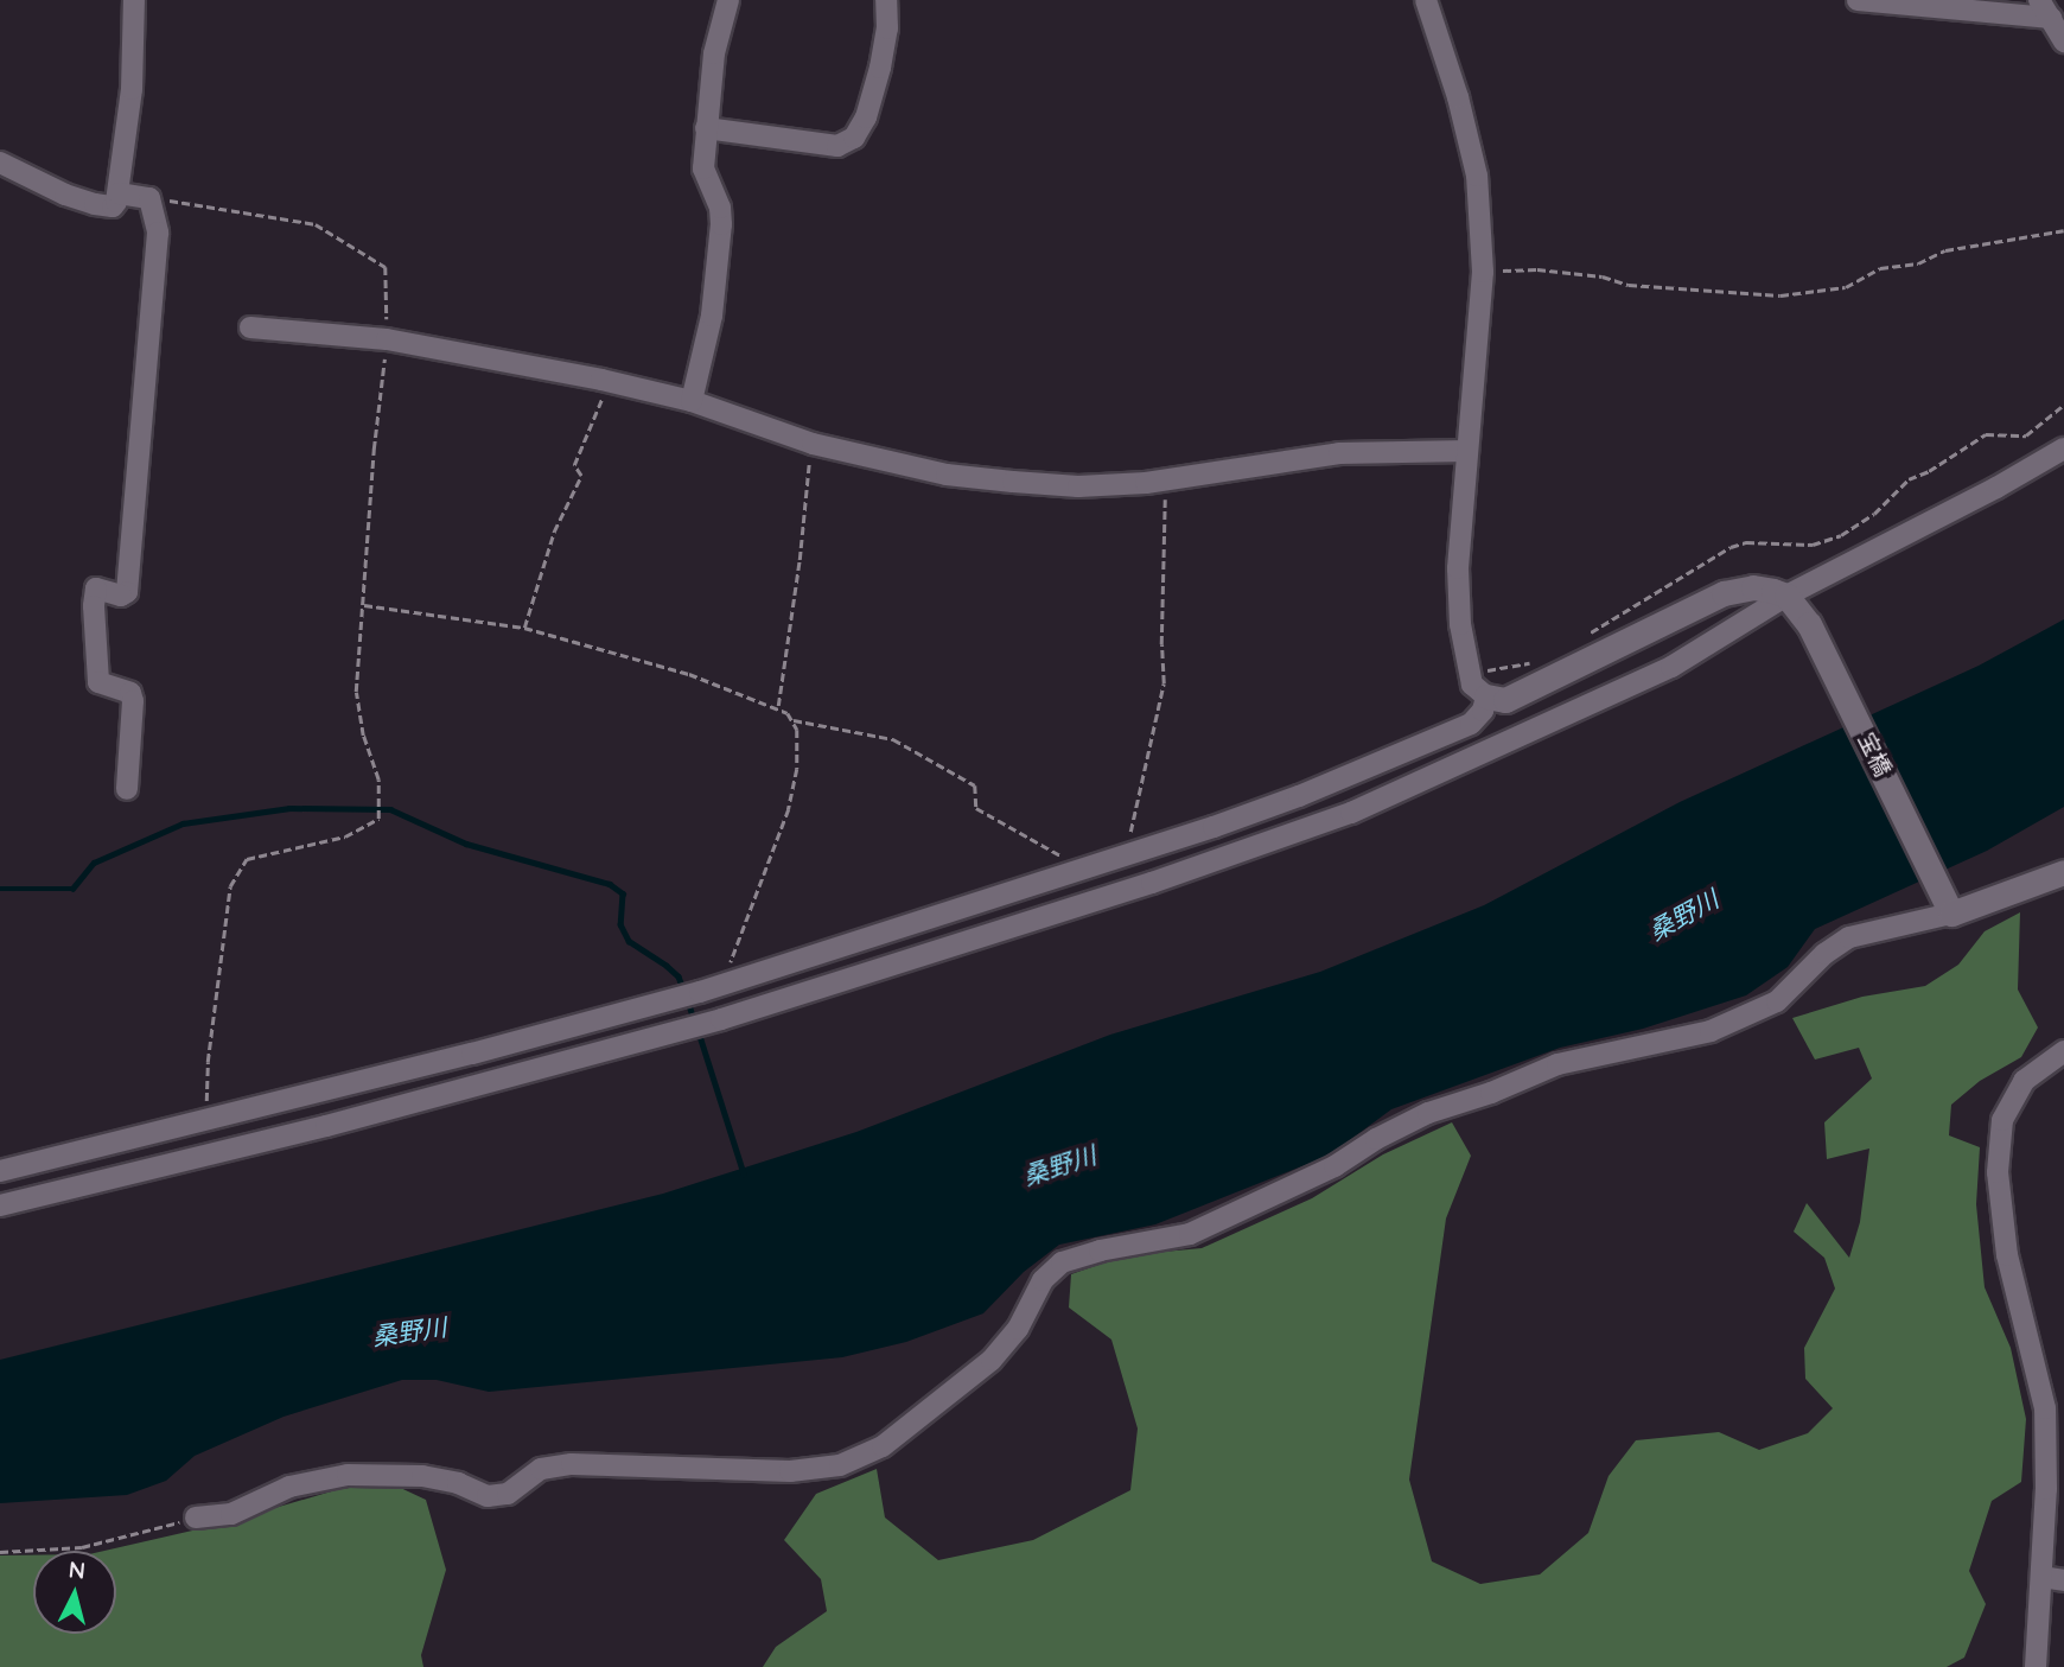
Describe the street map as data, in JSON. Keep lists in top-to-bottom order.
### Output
{
  "streets": {
    "street": ["宝橋"]
  },
  "water": ["桑野川"],
  "north": "top"
}
